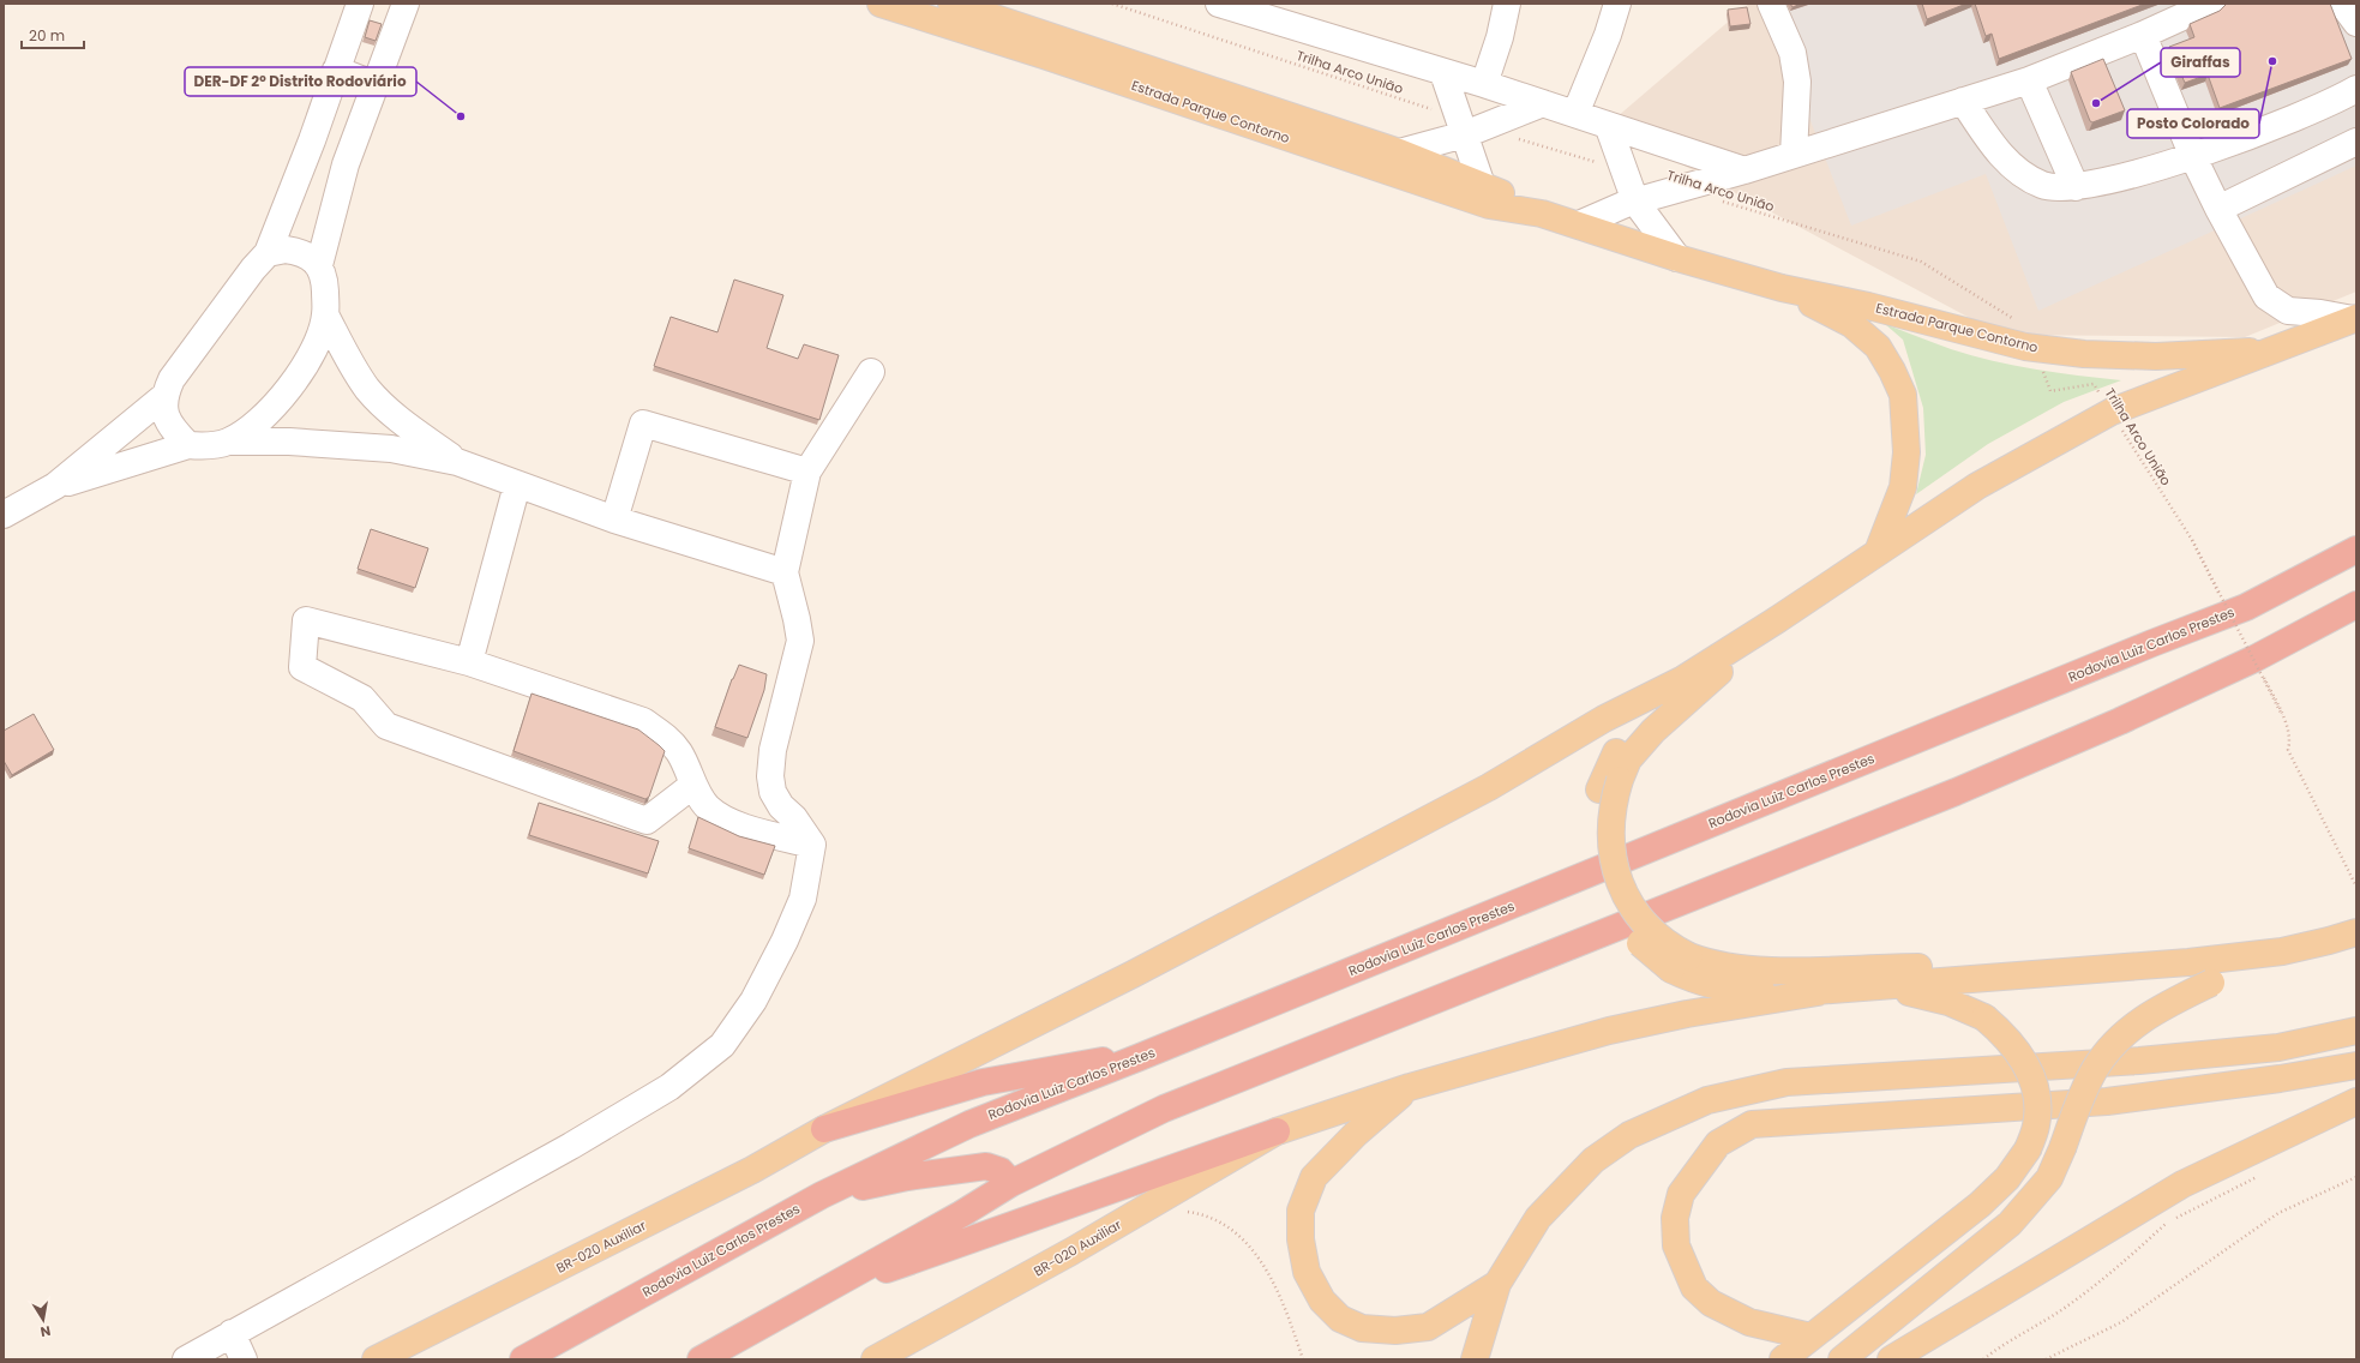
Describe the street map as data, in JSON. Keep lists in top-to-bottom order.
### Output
{
  "streets": {
    "highway": ["Rodovia Luiz Carlos Prestes"],
    "main road": ["Estrada Parque Contorno", "BR-020 Auxiliar"],
    "path": ["Trilha Arco União"]
  },
  "places": ["Posto Colorado", "Giraffas", "DER-DF 2º Distrito Rodoviário"],
  "scale_bar": "20 m",
  "north": "bottom"
}
